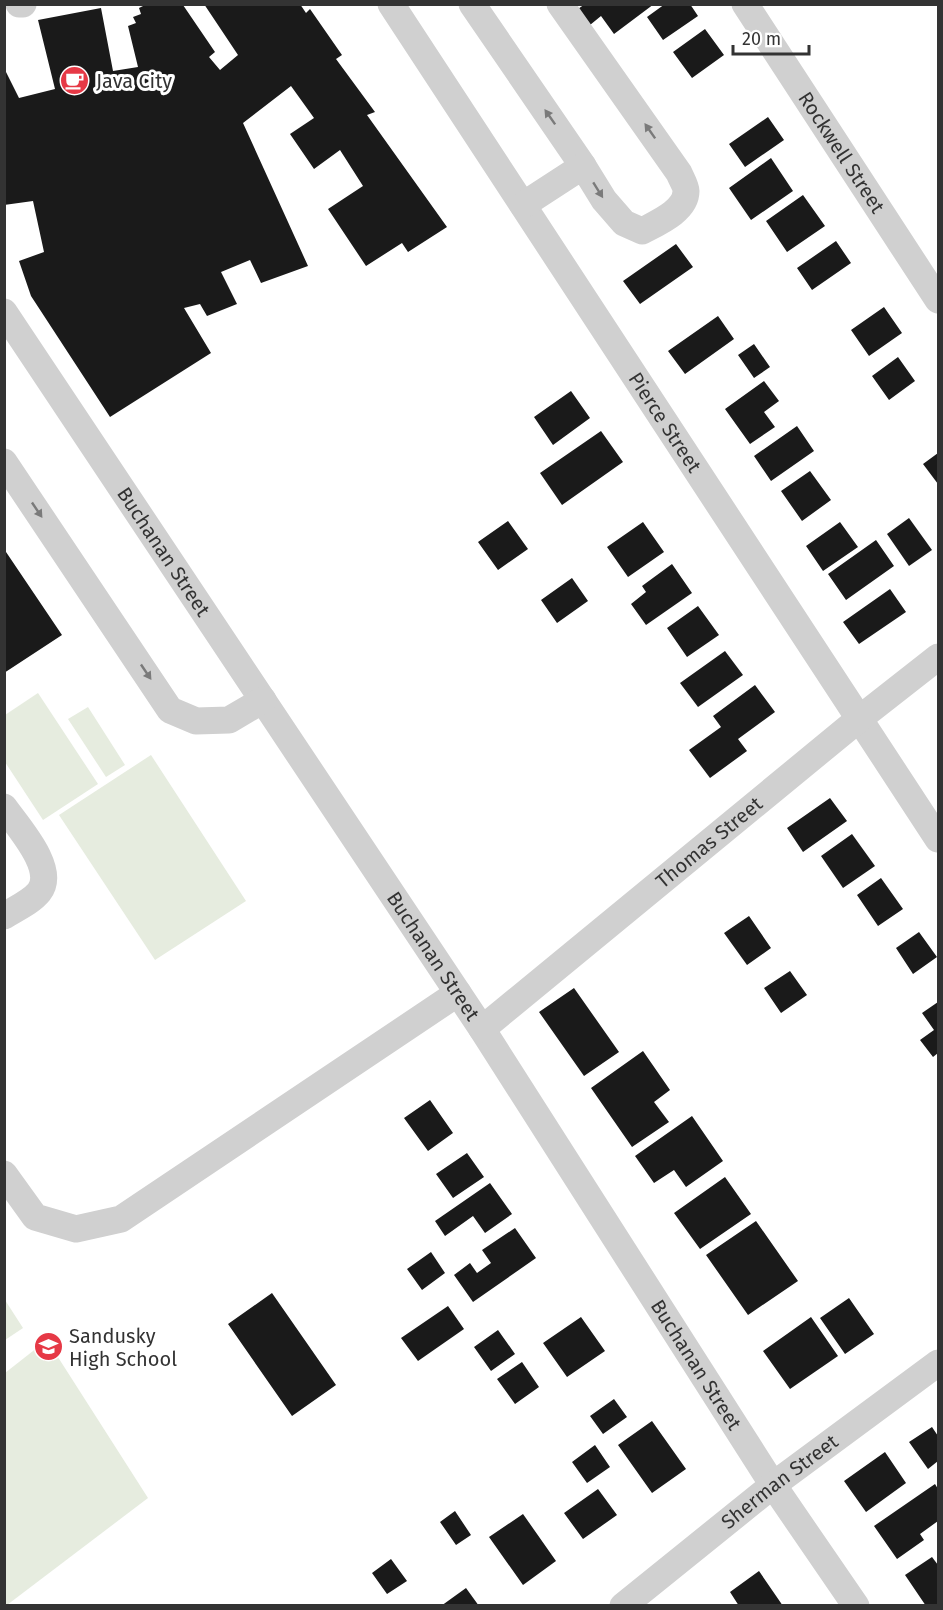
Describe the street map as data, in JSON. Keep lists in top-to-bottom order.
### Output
{
  "streets": {
    "street": [
      "Rockwell Street",
      "Pierce Street",
      "Buchanan Street",
      "Thomas Street",
      "Sherman Street"
    ]
  },
  "crossings": [
    ["Pierce Street", "Thomas Street"],
    ["Buchanan Street", "Thomas Street"],
    ["Buchanan Street", "Sherman Street"]
  ],
  "places": {
    "cafe": ["Java City"],
    "school or university": ["Sandusky High School"]
  },
  "scale_bar": "20 m"
}
